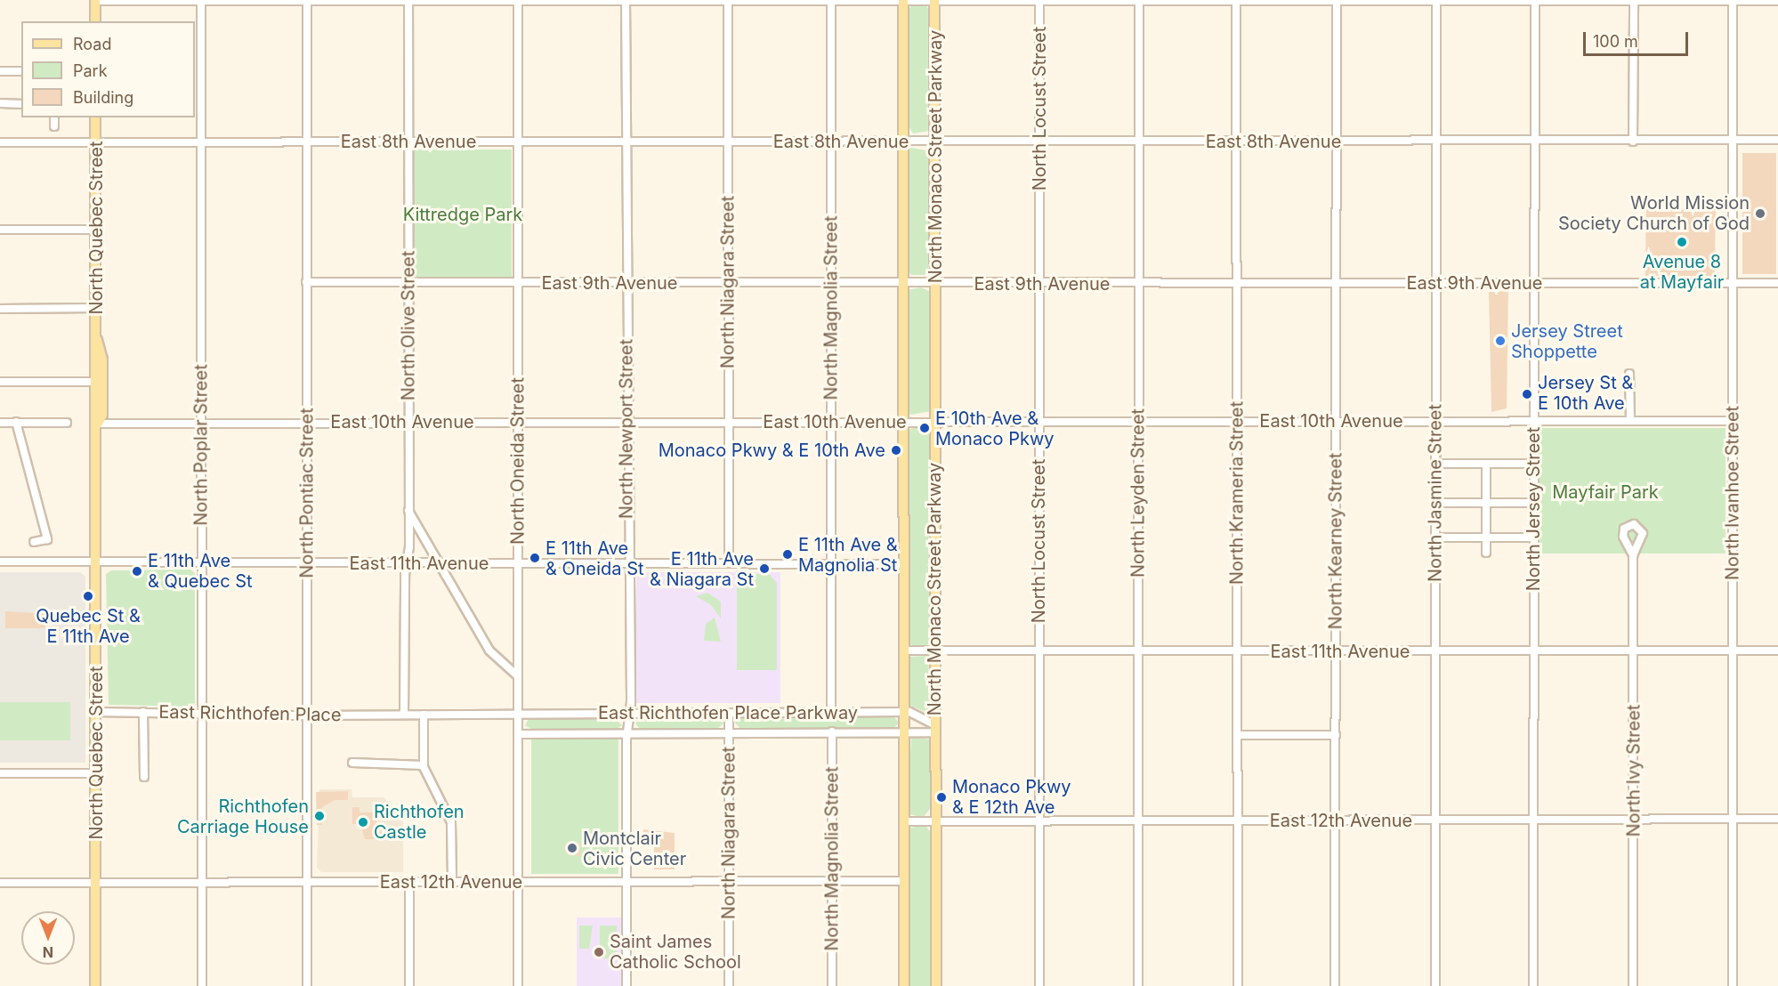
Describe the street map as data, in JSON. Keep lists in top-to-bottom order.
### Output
{
  "streets": {
    "main road": ["North Monaco Street Parkway", "North Quebec Street"],
    "street": [
      "North Locust Street",
      "East 8th Avenue",
      "North Niagara Street",
      "East 9th Avenue",
      "North Magnolia Street",
      "North Olive Street",
      "East 10th Avenue",
      "North Newport Street",
      "North Poplar Street",
      "North Oneida Street",
      "North Pontiac Street",
      "North Leyden Street",
      "North Krameria Street",
      "North Jasmine Street",
      "North Ivanhoe Street",
      "North Jersey Street",
      "North Kearney Street",
      "East 11th Avenue",
      "East Richthofen Place Parkway",
      "East Richthofen Place",
      "North Ivy Street",
      "East 12th Avenue"
    ]
  },
  "crossings": [
    ["North Locust Street", "East 8th Avenue"],
    ["North Locust Street", "East 9th Avenue"],
    ["North Locust Street", "East 10th Avenue"],
    ["North Locust Street", "East 11th Avenue"],
    ["North Locust Street", "East 12th Avenue"],
    ["East 8th Avenue", "North Monaco Street Parkway"],
    ["East 8th Avenue", "North Quebec Street"],
    ["East 8th Avenue", "North Niagara Street"],
    ["East 8th Avenue", "North Magnolia Street"],
    ["East 8th Avenue", "North Olive Street"],
    ["East 8th Avenue", "North Newport Street"],
    ["East 8th Avenue", "North Poplar Street"],
    ["East 8th Avenue", "North Oneida Street"],
    ["East 8th Avenue", "North Pontiac Street"],
    ["East 8th Avenue", "North Leyden Street"],
    ["East 8th Avenue", "North Krameria Street"],
    ["East 8th Avenue", "North Jasmine Street"],
    ["East 8th Avenue", "North Ivanhoe Street"],
    ["East 8th Avenue", "North Jersey Street"],
    ["East 8th Avenue", "North Kearney Street"],
    ["North Monaco Street Parkway", "East 9th Avenue"],
    ["North Monaco Street Parkway", "East 10th Avenue"],
    ["North Monaco Street Parkway", "East 11th Avenue"],
    ["North Monaco Street Parkway", "East Richthofen Place Parkway"],
    ["North Monaco Street Parkway", "East 12th Avenue"],
    ["North Quebec Street", "East 10th Avenue"],
    ["North Quebec Street", "East 11th Avenue"],
    ["North Quebec Street", "East Richthofen Place"],
    ["North Quebec Street", "East 12th Avenue"],
    ["North Niagara Street", "East 9th Avenue"],
    ["North Niagara Street", "East 10th Avenue"],
    ["North Niagara Street", "East 11th Avenue"],
    ["North Niagara Street", "East Richthofen Place Parkway"],
    ["North Niagara Street", "East 12th Avenue"],
    ["East 9th Avenue", "North Magnolia Street"],
    ["East 9th Avenue", "North Olive Street"],
    ["East 9th Avenue", "North Newport Street"],
    ["East 9th Avenue", "North Oneida Street"],
    ["East 9th Avenue", "North Pontiac Street"],
    ["East 9th Avenue", "North Leyden Street"],
    ["East 9th Avenue", "North Krameria Street"],
    ["East 9th Avenue", "North Jasmine Street"],
    ["East 9th Avenue", "North Ivanhoe Street"],
    ["East 9th Avenue", "North Jersey Street"],
    ["East 9th Avenue", "North Kearney Street"],
    ["North Magnolia Street", "East 10th Avenue"],
    ["North Magnolia Street", "East 11th Avenue"],
    ["North Magnolia Street", "East Richthofen Place Parkway"],
    ["North Magnolia Street", "East 12th Avenue"],
    ["North Olive Street", "East 10th Avenue"],
    ["North Olive Street", "East 11th Avenue"],
    ["North Olive Street", "East Richthofen Place"],
    ["East 10th Avenue", "North Newport Street"],
    ["East 10th Avenue", "North Poplar Street"],
    ["East 10th Avenue", "North Oneida Street"],
    ["East 10th Avenue", "North Pontiac Street"],
    ["East 10th Avenue", "North Leyden Street"],
    ["East 10th Avenue", "North Krameria Street"],
    ["East 10th Avenue", "North Jasmine Street"],
    ["East 10th Avenue", "North Ivanhoe Street"],
    ["East 10th Avenue", "North Jersey Street"],
    ["East 10th Avenue", "North Kearney Street"],
    ["North Newport Street", "East 11th Avenue"],
    ["North Newport Street", "East Richthofen Place Parkway"],
    ["North Newport Street", "East 12th Avenue"],
    ["North Poplar Street", "East 11th Avenue"],
    ["North Poplar Street", "East Richthofen Place"],
    ["North Poplar Street", "East 12th Avenue"],
    ["North Oneida Street", "East 11th Avenue"],
    ["North Oneida Street", "East Richthofen Place Parkway"],
    ["North Oneida Street", "East 12th Avenue"],
    ["North Pontiac Street", "East 11th Avenue"],
    ["North Pontiac Street", "East Richthofen Place"],
    ["North Pontiac Street", "East 12th Avenue"],
    ["North Leyden Street", "East 11th Avenue"],
    ["North Leyden Street", "East 12th Avenue"],
    ["North Krameria Street", "East 11th Avenue"],
    ["North Krameria Street", "East 12th Avenue"],
    ["North Jasmine Street", "East 11th Avenue"],
    ["North Jasmine Street", "East 12th Avenue"],
    ["North Ivanhoe Street", "East 11th Avenue"],
    ["North Ivanhoe Street", "East 12th Avenue"],
    ["North Jersey Street", "East 11th Avenue"],
    ["North Jersey Street", "East 12th Avenue"],
    ["North Kearney Street", "East 11th Avenue"],
    ["North Kearney Street", "East 12th Avenue"],
    ["East 11th Avenue", "North Ivy Street"],
    ["North Ivy Street", "East 12th Avenue"]
  ],
  "parks": ["Kittredge Park", "Mayfair Park"],
  "places": [
    "World Mission Society Church of God",
    "Avenue 8 at Mayfair",
    "Jersey Street Shoppette",
    "Jersey St & E 10th Ave",
    "E 10th Ave & Monaco Pkwy",
    "Monaco Pkwy & E 10th Ave",
    "E 11th Ave & Magnolia St",
    "E 11th Ave & Oneida St",
    "E 11th Ave & Niagara St",
    "E 11th Ave & Quebec St",
    "Quebec St & E 11th Ave",
    "Monaco Pkwy & E 12th Ave",
    "Richthofen Carriage House",
    "Richthofen Castle",
    "Montclair Civic Center",
    "Saint James Catholic School"
  ],
  "legend": ["Road", "Park", "Building"],
  "scale_bar": "100 m",
  "north": "bottom"
}
